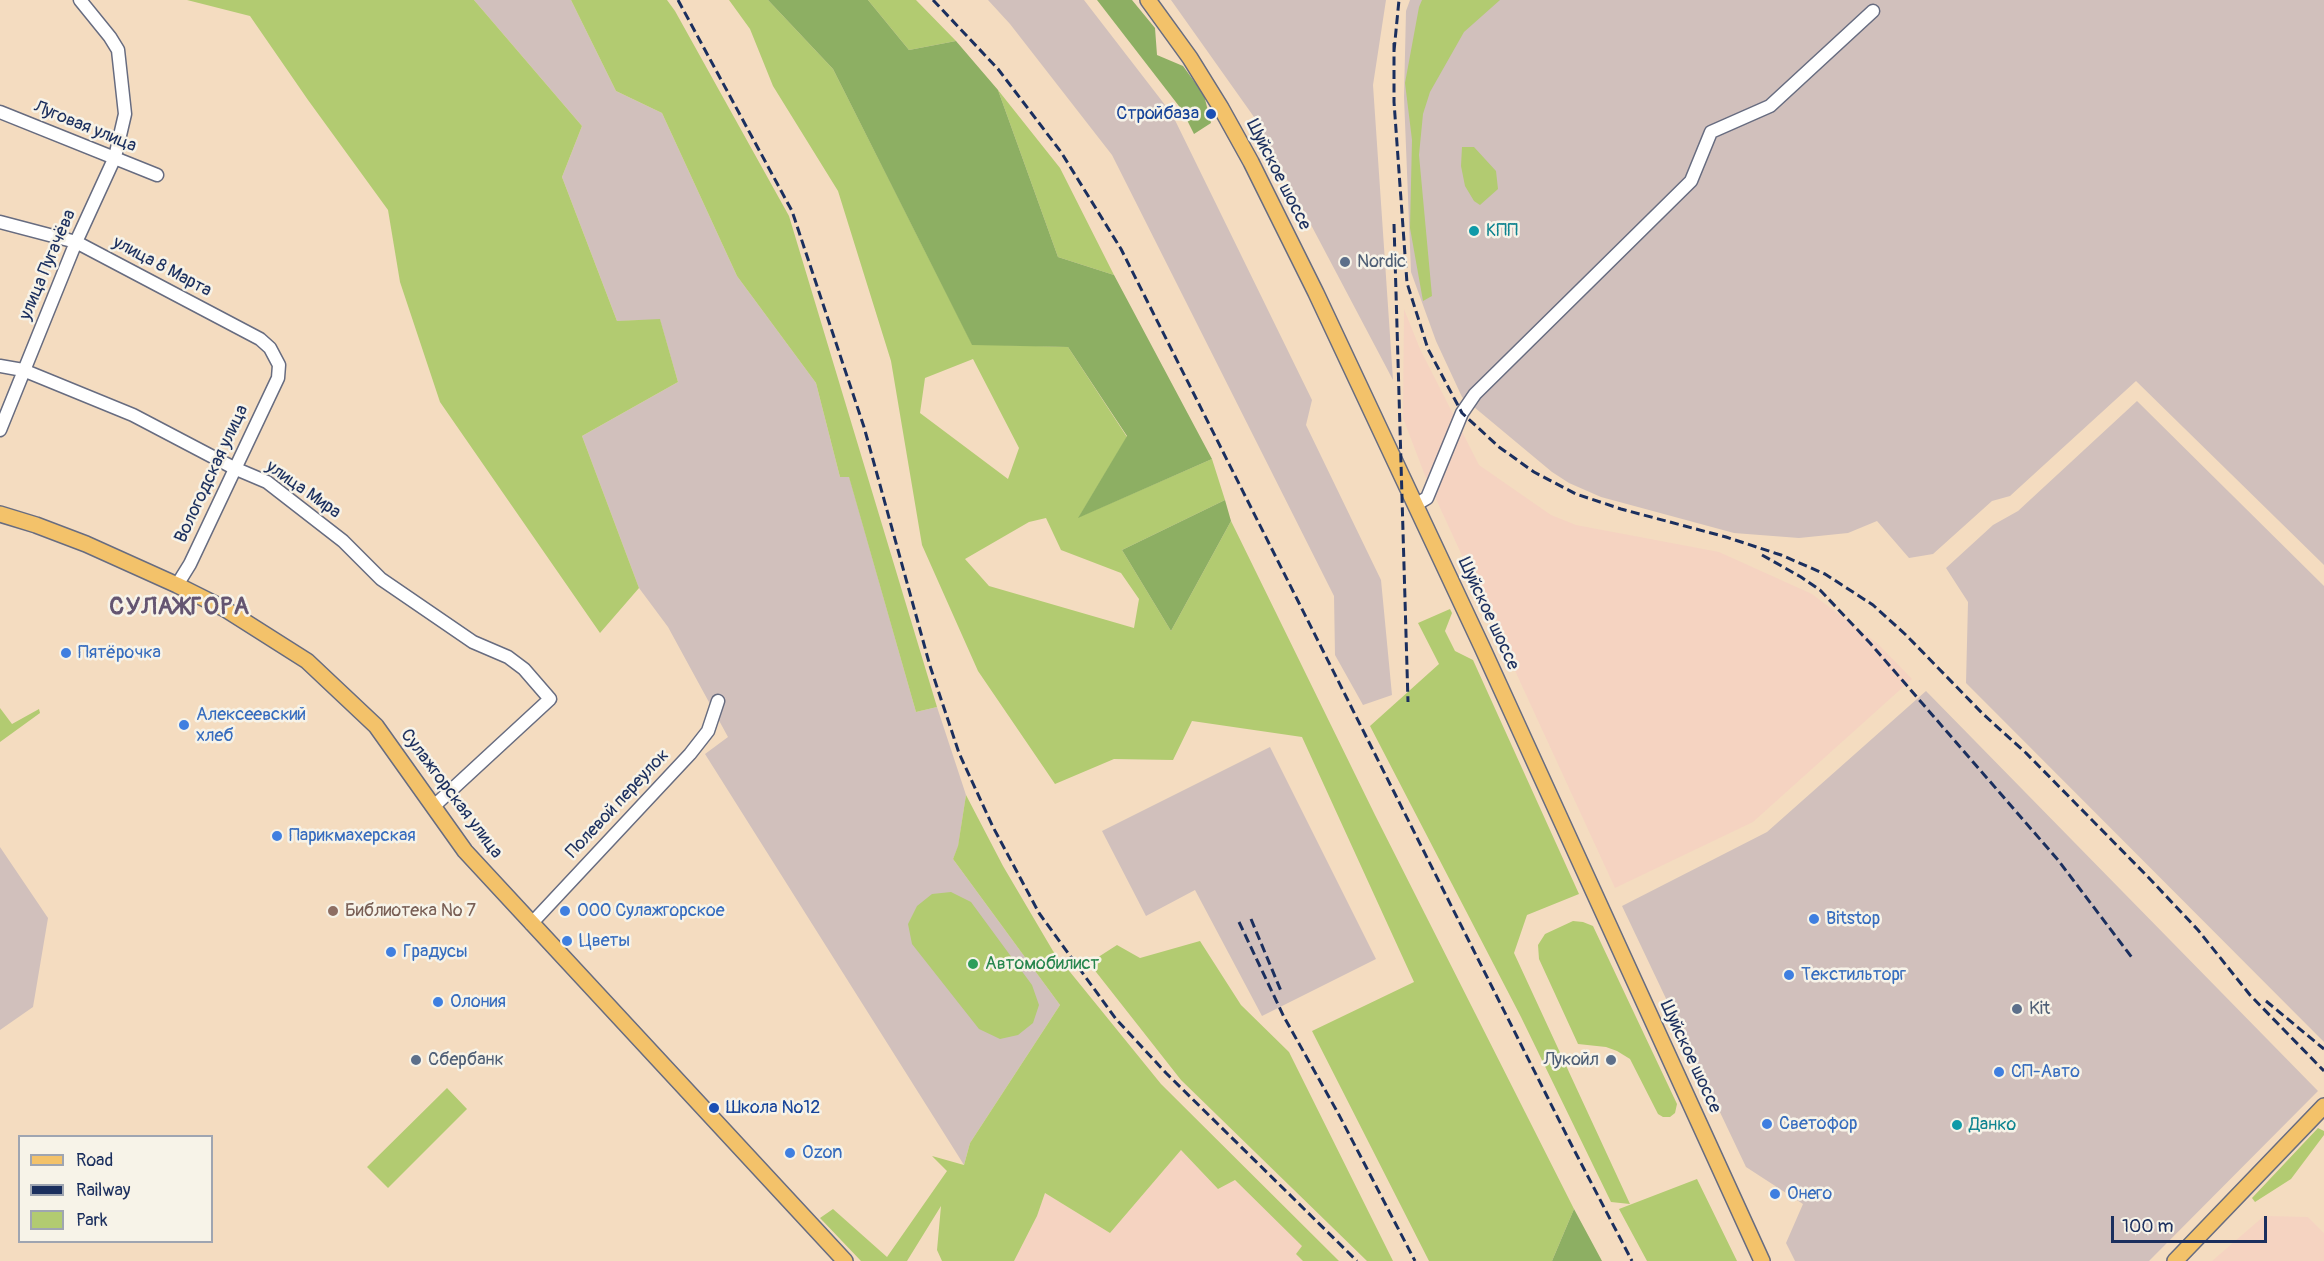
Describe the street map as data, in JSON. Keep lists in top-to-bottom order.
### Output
{
  "streets": {
    "main road": ["Шуйское шоссе", "Сулажгорская улица"],
    "street": [
      "Луговая улица",
      "улица Пугачёва",
      "улица 8 Марта",
      "Вологодская улица",
      "улица Мира",
      "Полевой переулок"
    ]
  },
  "crossings": [
    ["Луговая улица", "улица Пугачёва"],
    ["улица Пугачёва", "улица 8 Марта"],
    ["улица Пугачёва", "улица Мира"],
    ["улица 8 Марта", "Вологодская улица"],
    ["Вологодская улица", "улица Мира"],
    ["Вологодская улица", "Сулажгорская улица"],
    ["улица Мира", "Сулажгорская улица"],
    ["Сулажгорская улица", "Полевой переулок"]
  ],
  "districts": ["СУЛАЖГОРА"],
  "places": [
    "Стройбаза",
    "КПП",
    "Nordic",
    "Пятёрочка",
    "Алексеевский хлеб",
    "Парикмахерская",
    "Библиотека № 7",
    "ООО Сулажгорское",
    "Bitstop",
    "Цветы",
    "Градусы",
    "Автомобилист",
    "Текстильторг",
    "Олония",
    "Kit",
    "Сбербанк",
    "Лукойл",
    "СП-Авто",
    "Школа №12",
    "Светофор",
    "Данко",
    "Ozon",
    "Онего"
  ],
  "legend": ["Road", "Railway", "Park"],
  "scale_bar": "100 m"
}
